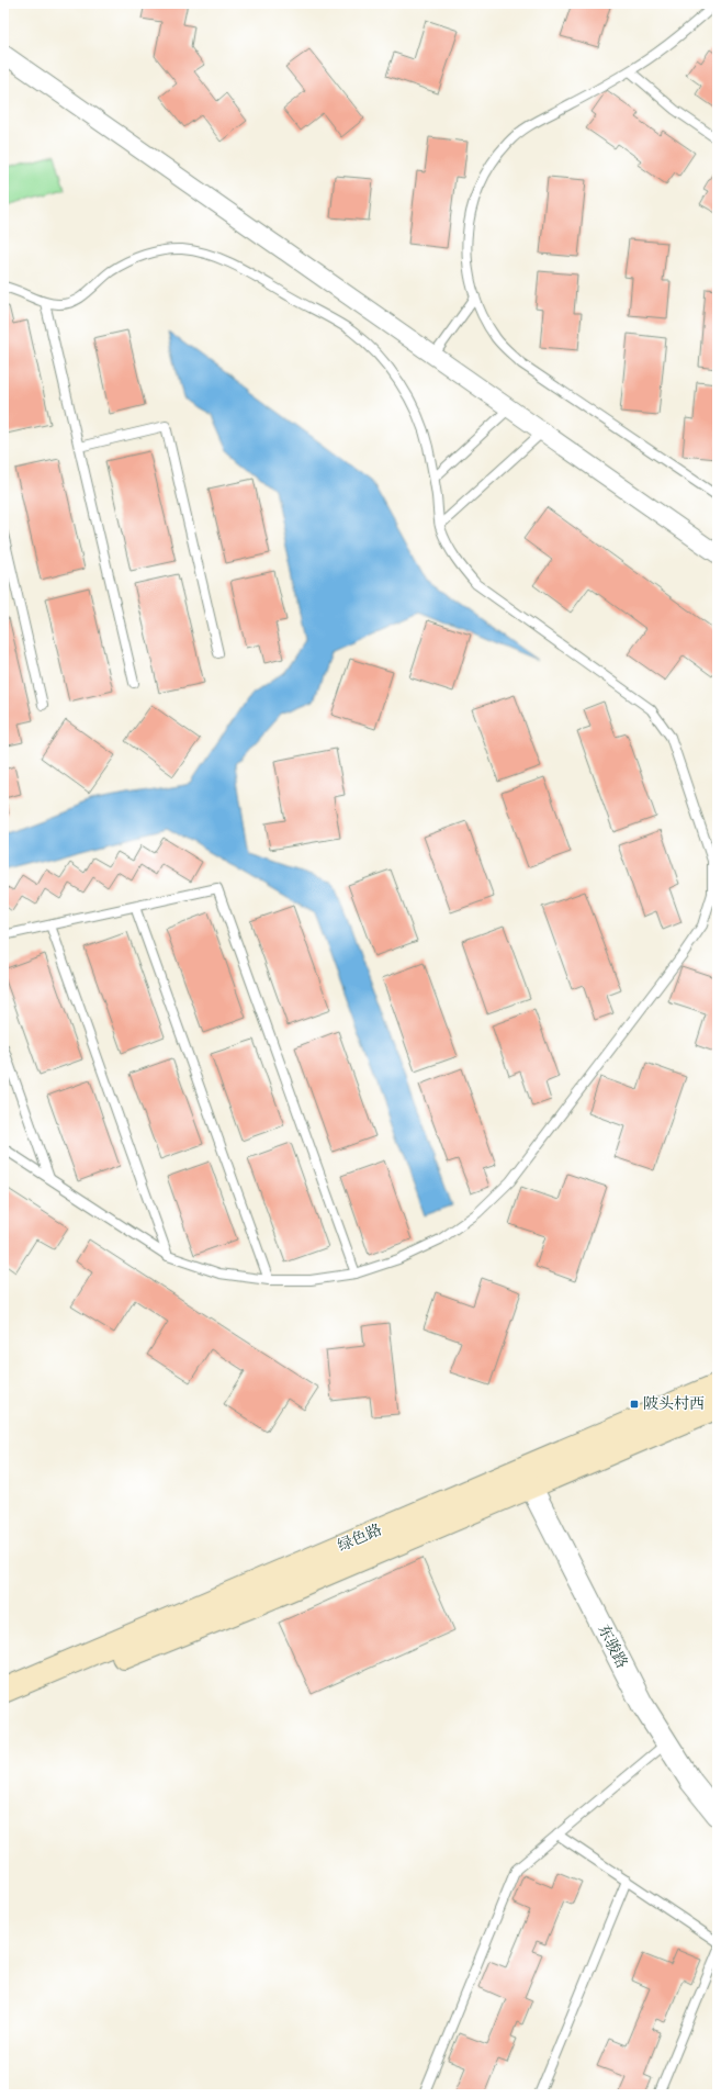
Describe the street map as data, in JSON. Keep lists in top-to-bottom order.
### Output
{
  "streets": {
    "main road": ["绿色路"],
    "street": ["东骏路"]
  },
  "crossings": [
    ["绿色路", "东骏路"]
  ],
  "places": {
    "transit": ["陂头村西"]
  }
}
